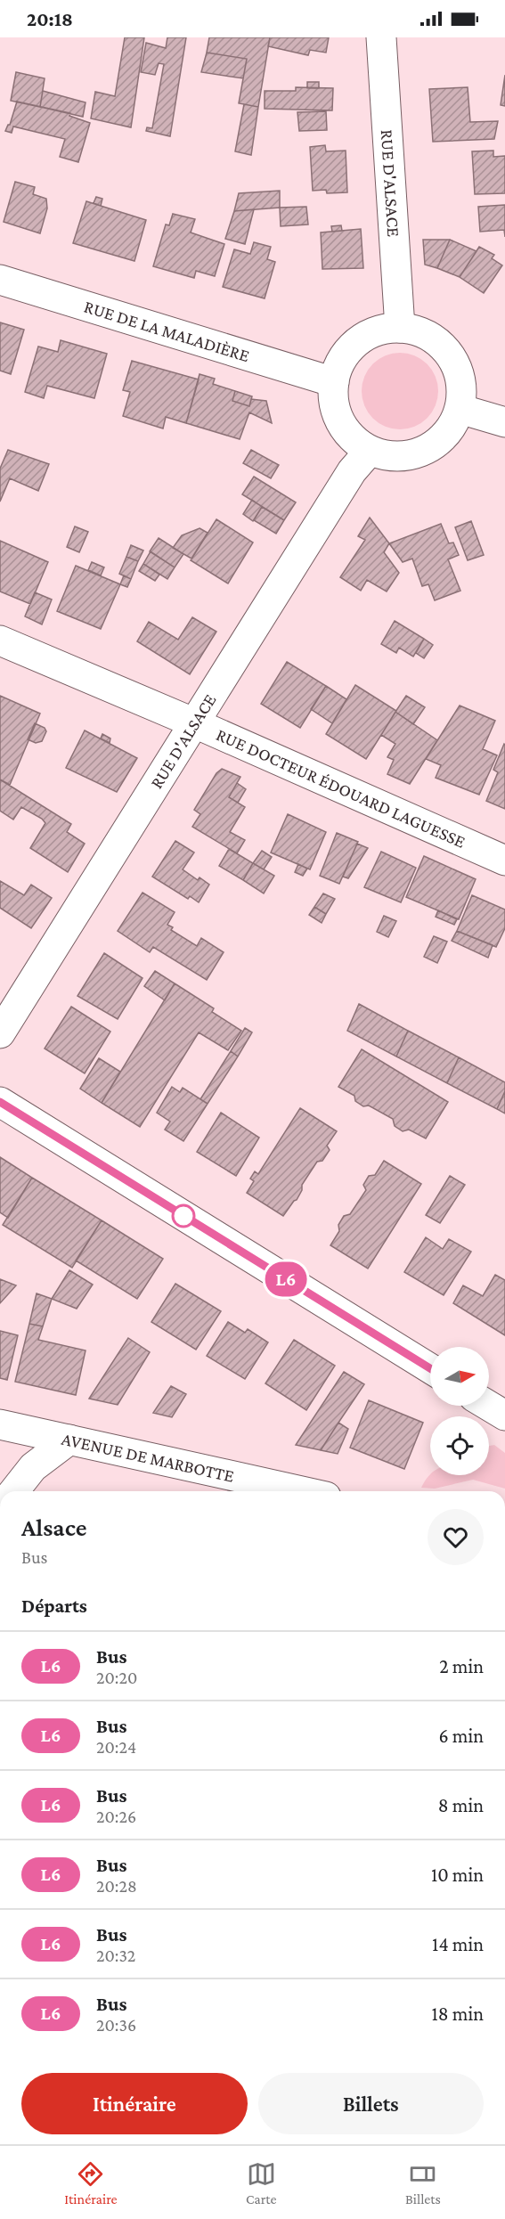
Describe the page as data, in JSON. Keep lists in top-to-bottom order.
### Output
{
  "streets": {
    "street": [
      "RUE D'ALSACE",
      "RUE DE LA MALADIÈRE",
      "RUE DOCTEUR ÉDOUARD LAGUESSE",
      "AVENUE DE MARBOTTE"
    ]
  },
  "crossings": [
    ["RUE D'ALSACE", "RUE DE LA MALADIÈRE"],
    ["RUE D'ALSACE", "RUE DOCTEUR ÉDOUARD LAGUESSE"]
  ],
  "lines": ["bus line L6"],
  "north": "right",
  "page": {
    "status": "20:18",
    "on_map": "L6",
    "heading": [
      ["Alsace", "Bus"],
      "Départs"
    ],
    "list": [
      {
        "mark": "L6",
        "name": "Bus",
        "note": "20:20",
        "value": "2 min"
      },
      {
        "mark": "L6",
        "name": "Bus",
        "note": "20:24",
        "value": "6 min"
      },
      {
        "mark": "L6",
        "name": "Bus",
        "note": "20:26",
        "value": "8 min"
      },
      {
        "mark": "L6",
        "name": "Bus",
        "note": "20:28",
        "value": "10 min"
      },
      {
        "mark": "L6",
        "name": "Bus",
        "note": "20:32",
        "value": "14 min"
      },
      {
        "mark": "L6",
        "name": "Bus",
        "note": "20:36",
        "value": "18 min"
      }
    ],
    "buttons": ["Itinéraire", "Billets"],
    "tabs": ["Itinéraire", "Carte", "Billets"]
  }
}
